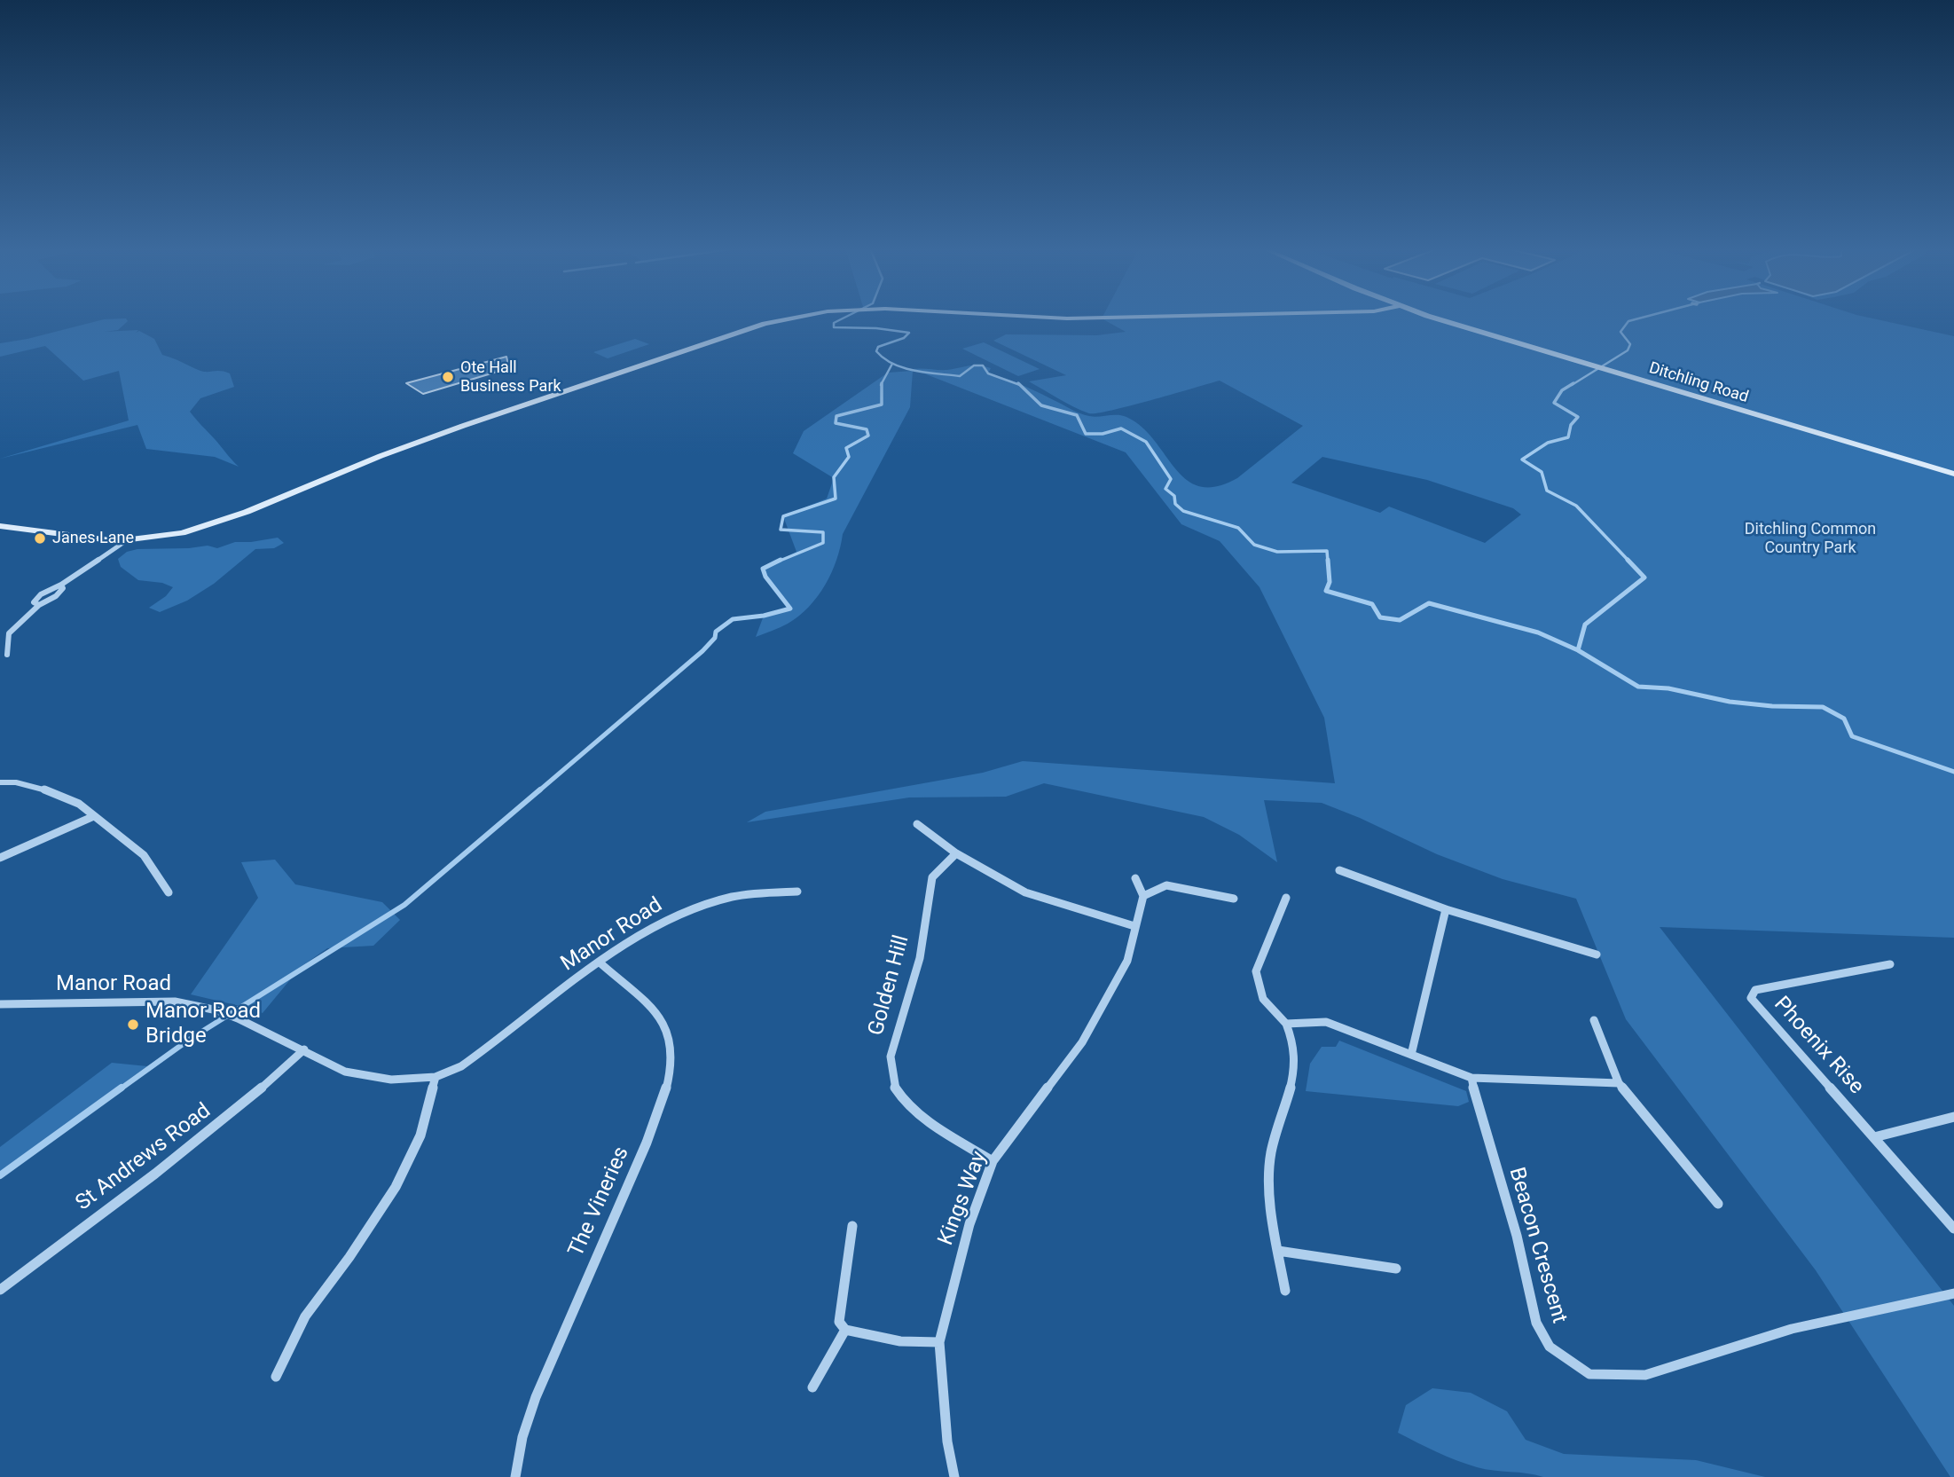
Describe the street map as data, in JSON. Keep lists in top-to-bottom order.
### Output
{
  "streets": {
    "street": [
      "Ditchling Road",
      "Manor Road",
      "Golden Hill",
      "Phoenix Rise",
      "St Andrews Road",
      "Kings Way",
      "The Vineries",
      "Beacon Crescent"
    ]
  },
  "crossings": [
    ["Manor Road", "St Andrews Road"],
    ["Manor Road", "The Vineries"],
    ["Golden Hill", "Kings Way"]
  ],
  "parks": ["Ditchling Common Country Park"],
  "places": ["Ote Hall Business Park", "Janes Lane", "Manor Road Bridge"]
}
